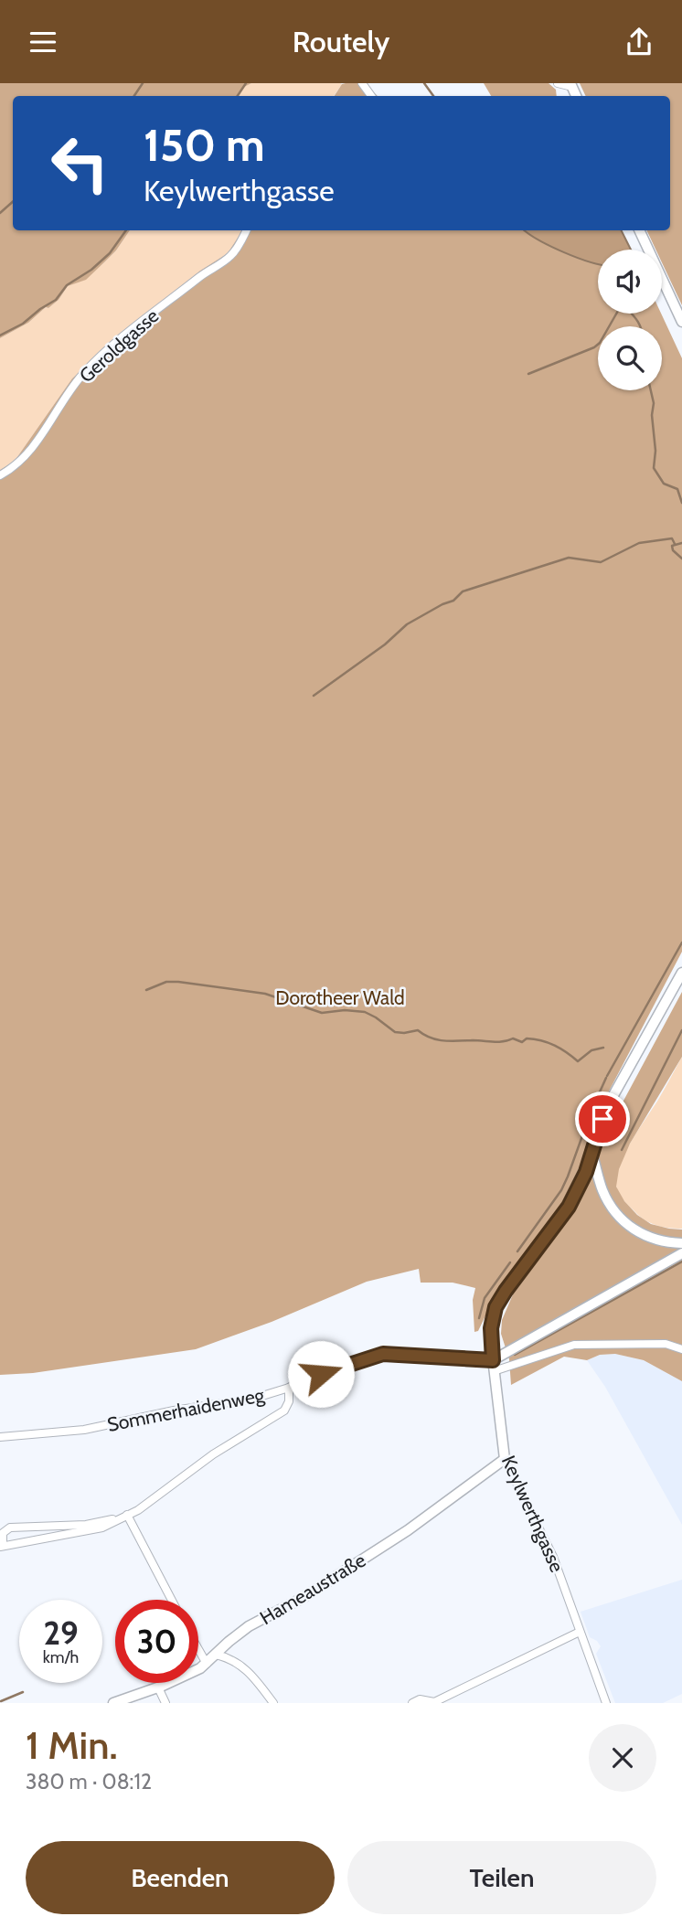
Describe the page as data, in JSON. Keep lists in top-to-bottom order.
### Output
{
  "streets": {
    "main road": ["Keylwerthgasse", "Hameaustraße"],
    "street": ["Geroldgasse", "Sommerhaidenweg"]
  },
  "crossings": [
    ["Sommerhaidenweg", "Keylwerthgasse"],
    ["Keylwerthgasse", "Hameaustraße"]
  ],
  "parks": ["Dorotheer Wald"],
  "page": {
    "header": "Routely",
    "turn": ["150 m", "Keylwerthgasse"],
    "speed": "29 km/h",
    "limit": "30",
    "heading": ["1 Min.", "380 m · 08:12"],
    "buttons": ["Beenden", "Teilen"]
  }
}
